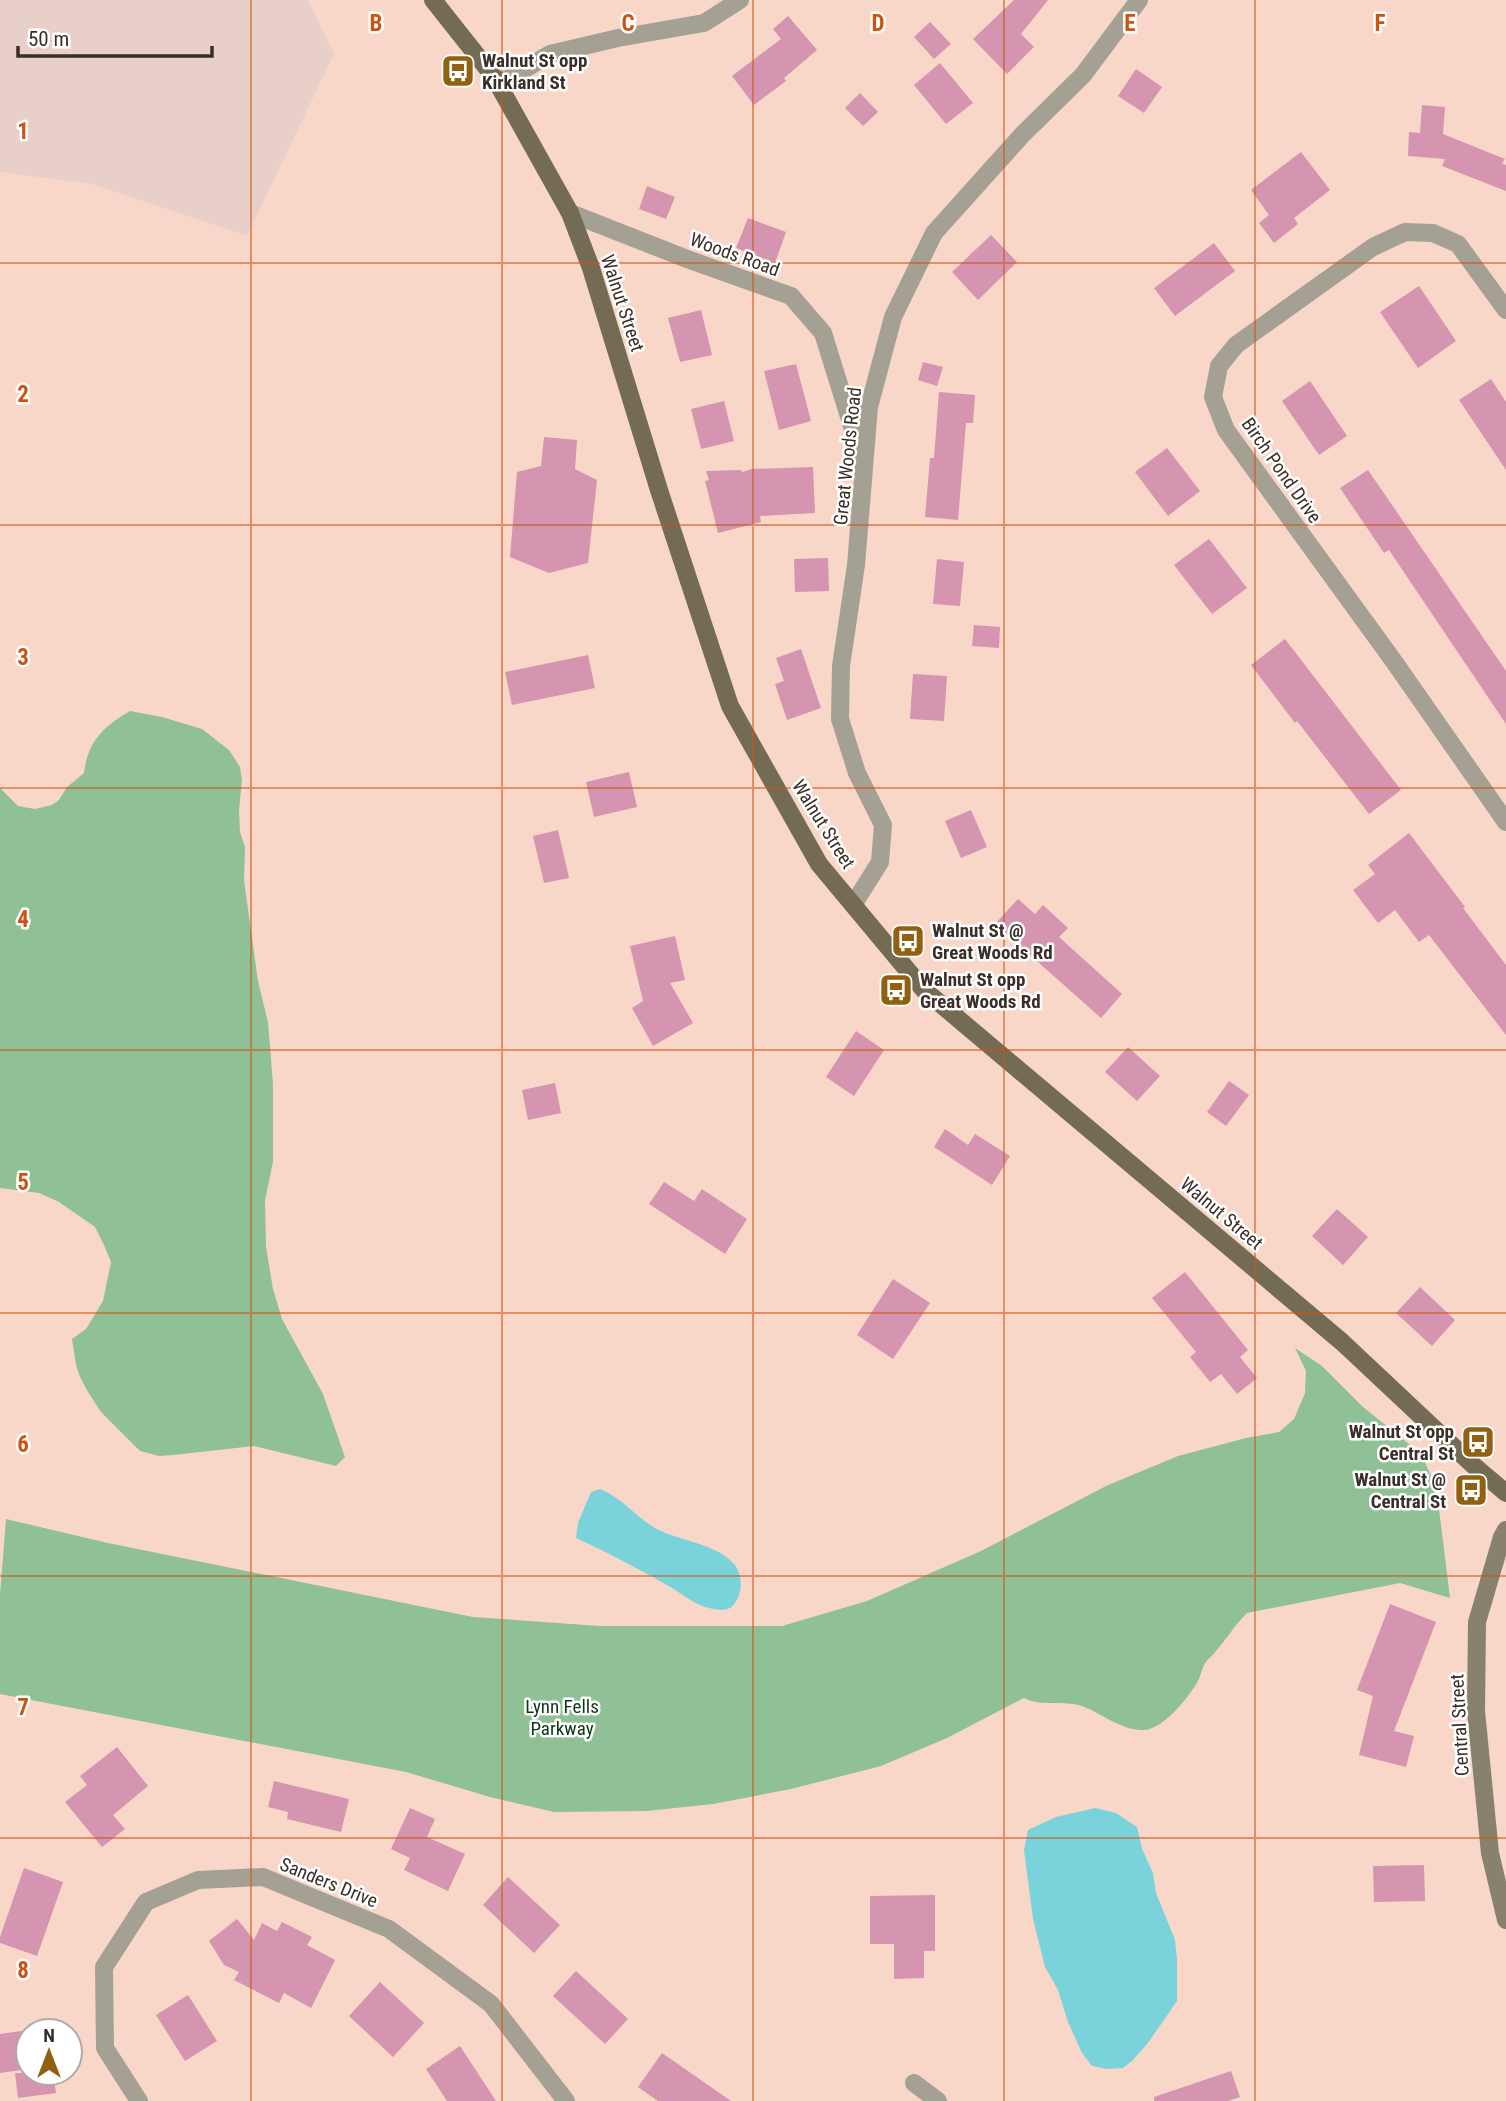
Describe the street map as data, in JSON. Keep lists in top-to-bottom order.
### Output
{
  "streets": {
    "main road": ["Walnut Street"],
    "street": [
      "Woods Road",
      "Great Woods Road",
      "Birch Pond Drive",
      "Central Street",
      "Sanders Drive"
    ]
  },
  "crossings": [
    ["Woods Road", "Walnut Street"],
    ["Woods Road", "Great Woods Road"],
    ["Walnut Street", "Great Woods Road"]
  ],
  "parks": ["Lynn Fells Parkway"],
  "places": {
    "bus stop": [
      "Walnut St opp Kirkland St",
      "Walnut St @ Great Woods Rd",
      "Walnut St opp Great Woods Rd",
      "Walnut St opp Central St",
      "Walnut St @ Central St"
    ]
  },
  "scale_bar": "50 m",
  "north": "top",
  "grid": {
    "columns": [
      "B",
      "C",
      "D",
      "E",
      "F"
    ],
    "rows": [
      "1",
      "2",
      "3",
      "4",
      "5",
      "6",
      "7",
      "8"
    ]
  }
}
